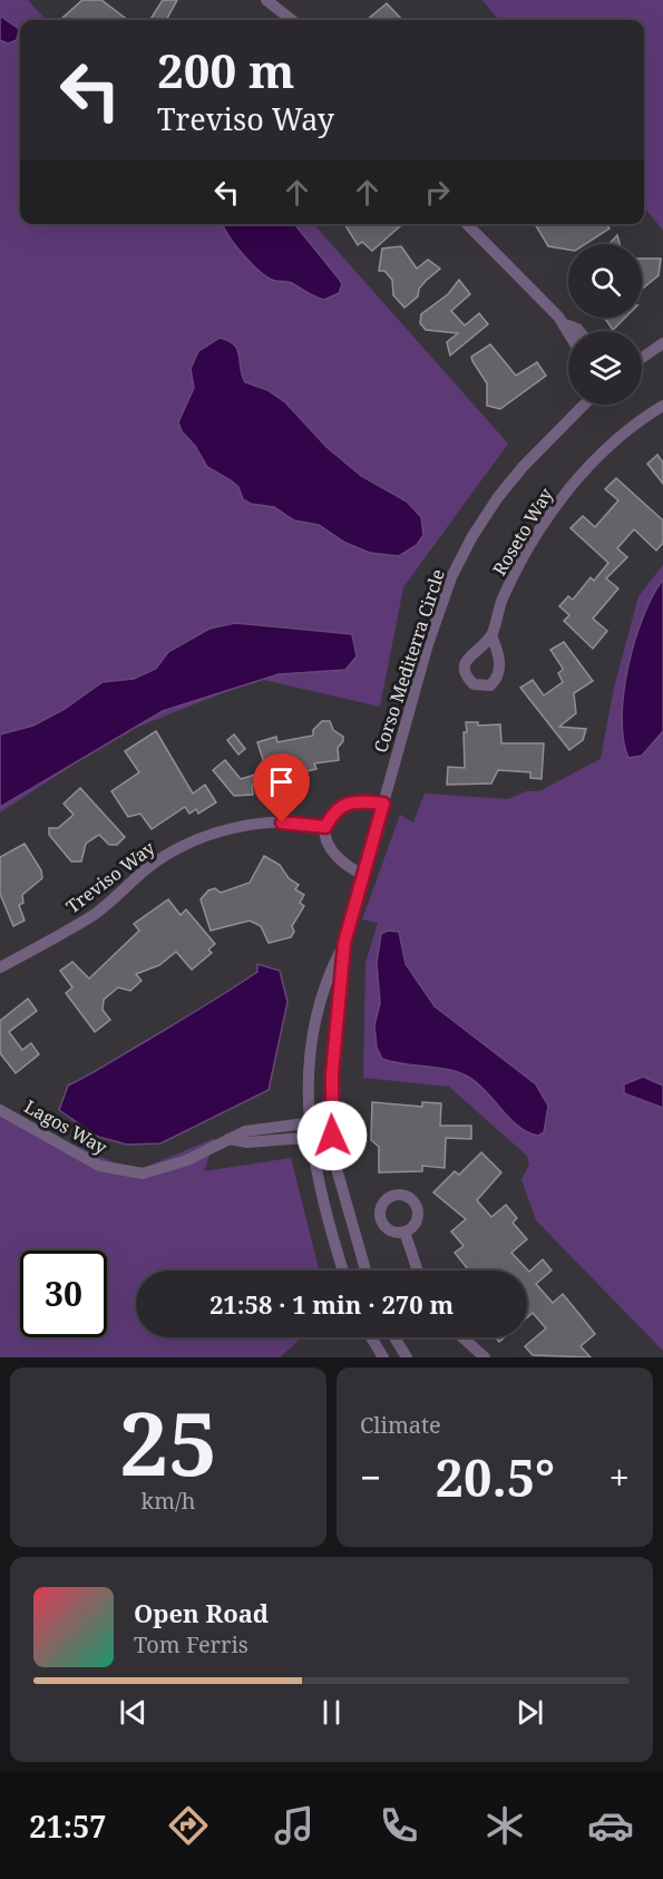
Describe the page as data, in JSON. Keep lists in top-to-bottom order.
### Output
{
  "streets": {
    "street": [
      "Roseto Way",
      "Corso Mediterra Circle",
      "Treviso Way",
      "Lagos Way"
    ]
  },
  "crossings": [
    ["Corso Mediterra Circle", "Lagos Way"]
  ],
  "page": {
    "turn": ["200 m", "Treviso Way"],
    "limit": "30",
    "trip": "21:58 · 1 min · 270 m",
    "tile": [
      ["25", "km/h"],
      "Climate"
    ],
    "heat": ["−", "20.5°", "+"],
    "song": ["Open Road", "Tom Ferris"],
    "tabs": "21:57"
  }
}
